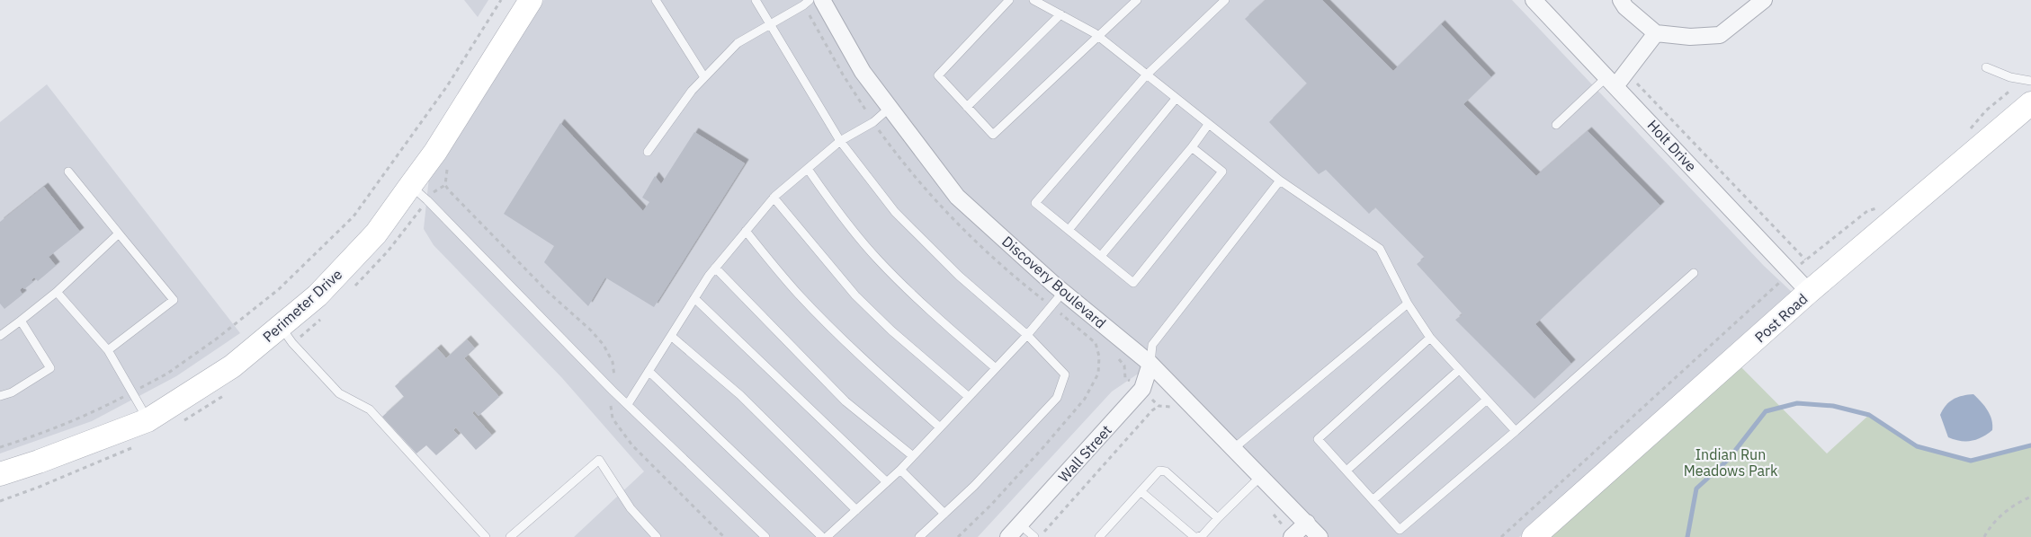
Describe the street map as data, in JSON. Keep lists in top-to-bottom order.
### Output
{
  "streets": {
    "main road": ["Perimeter Drive", "Post Road"],
    "street": ["Holt Drive", "Discovery Boulevard", "Wall Street"]
  },
  "crossings": [
    ["Holt Drive", "Post Road"],
    ["Discovery Boulevard", "Wall Street"]
  ],
  "parks": ["Indian Run Meadows Park"]
}
